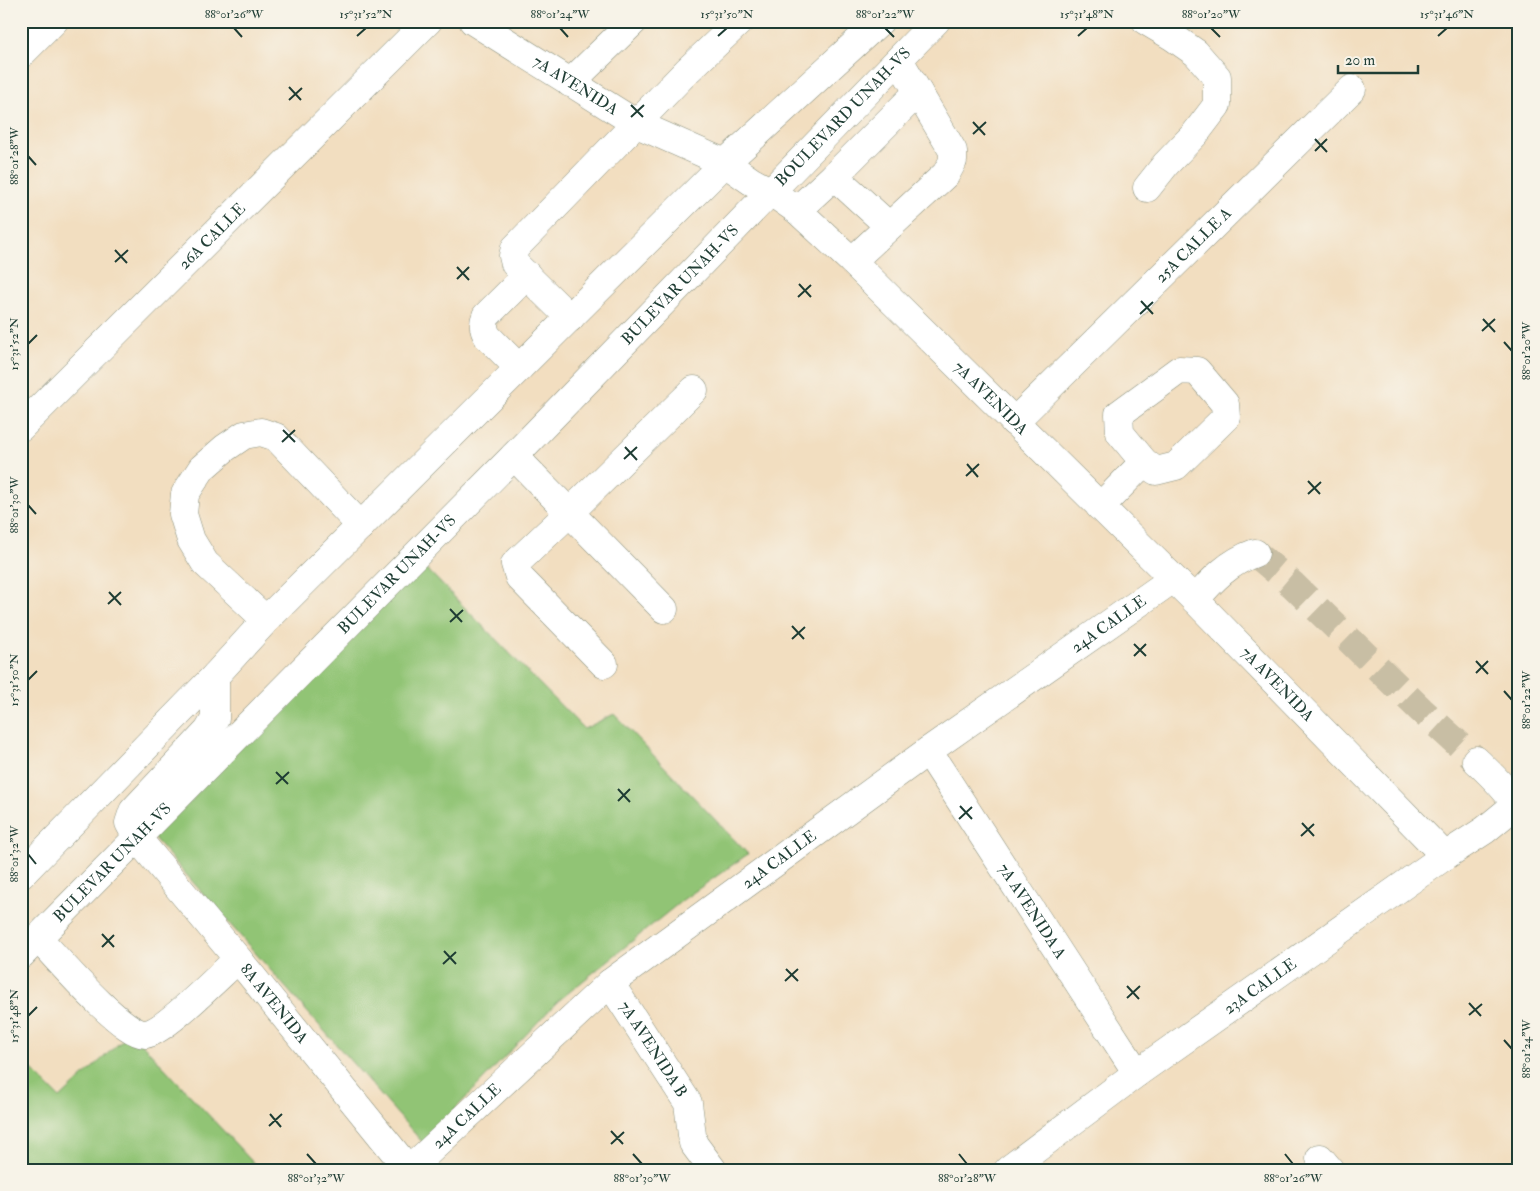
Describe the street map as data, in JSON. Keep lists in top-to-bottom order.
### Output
{
  "streets": {
    "street": [
      "7A AVENIDA",
      "BOULEVARD UNAH-VS",
      "26A CALLE",
      "25A CALLE A",
      "BULEVAR UNAH-VS",
      "24A CALLE",
      "7A AVENIDA A",
      "23A CALLE",
      "8A AVENIDA",
      "7A AVENIDA B"
    ]
  },
  "crossings": [
    ["7A AVENIDA", "BOULEVARD UNAH-VS"],
    ["7A AVENIDA", "25A CALLE A"],
    ["7A AVENIDA", "BULEVAR UNAH-VS"],
    ["7A AVENIDA", "24A CALLE"],
    ["7A AVENIDA", "23A CALLE"],
    ["BOULEVARD UNAH-VS", "BULEVAR UNAH-VS"],
    ["BULEVAR UNAH-VS", "8A AVENIDA"],
    ["24A CALLE", "7A AVENIDA A"],
    ["24A CALLE", "8A AVENIDA"],
    ["24A CALLE", "7A AVENIDA B"],
    ["7A AVENIDA A", "23A CALLE"]
  ],
  "scale_bar": "20 m",
  "coordinates": [
    "88°01'26\"W",
    "15°31'52\"N",
    "88°01'24\"W",
    "15°31'50\"N",
    "88°01'22\"W",
    "15°31'48\"N",
    "88°01'20\"W",
    "15°31'46\"N",
    "88°01'28\"W",
    "88°01'30\"W",
    "88°01'32\"W"
  ]
}
